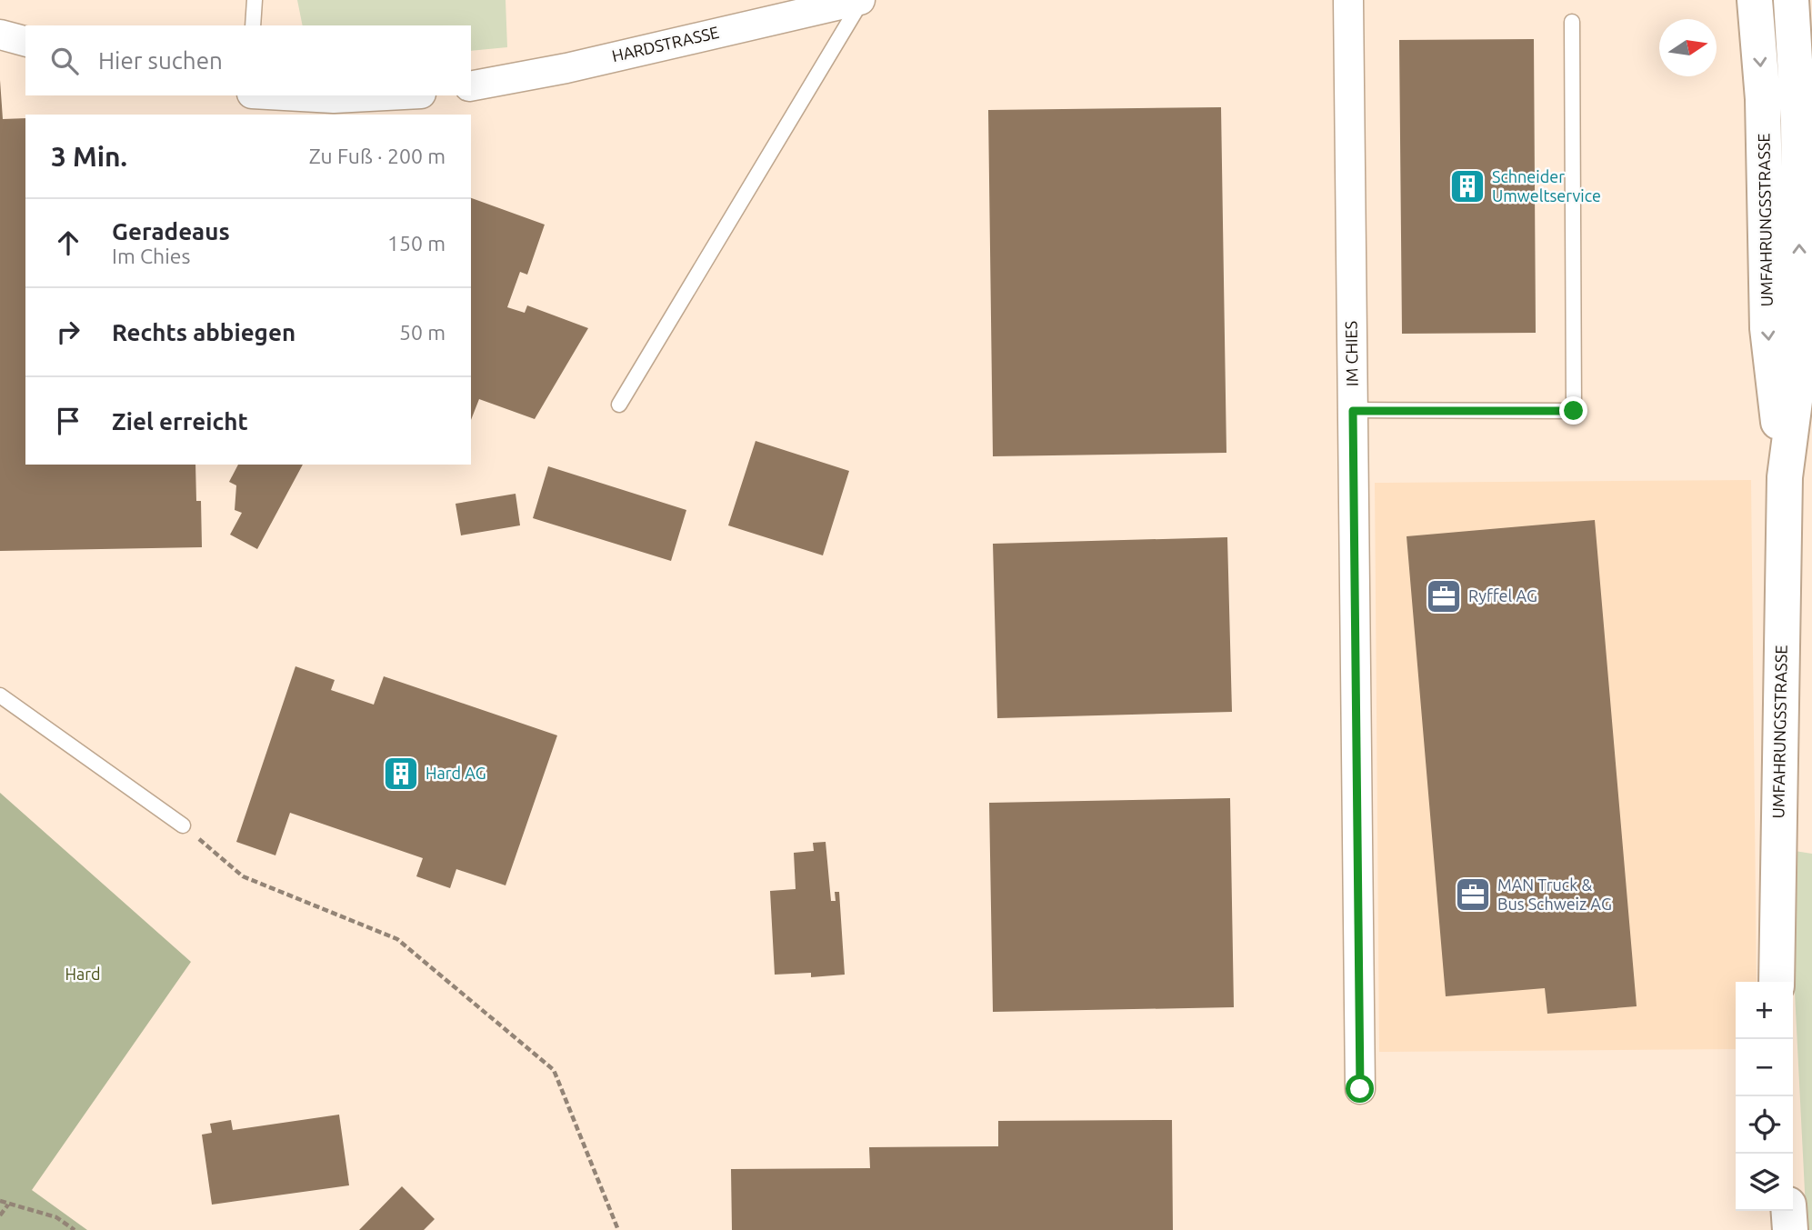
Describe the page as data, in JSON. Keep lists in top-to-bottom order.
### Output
{
  "streets": {
    "main road": ["UMFAHRUNGSSTRASSE"],
    "street": ["HARDSTRASSE", "IM CHIES"]
  },
  "parks": ["Hard"],
  "places": {
    "building": ["Schneider Umweltservice", "Hard AG"],
    "office": ["Ryffel AG", "MAN Truck & Bus Schweiz AG"]
  },
  "north": "right",
  "page": {
    "search": "Hier suchen",
    "heading": ["3 Min.", "Zu Fuß · 200 m"],
    "list": [
      ["Geradeaus", "Im Chies", "150 m"],
      ["Rechts abbiegen", "50 m"],
      "Ziel erreicht"
    ],
    "map_buttons": ["+", "−"]
  }
}
